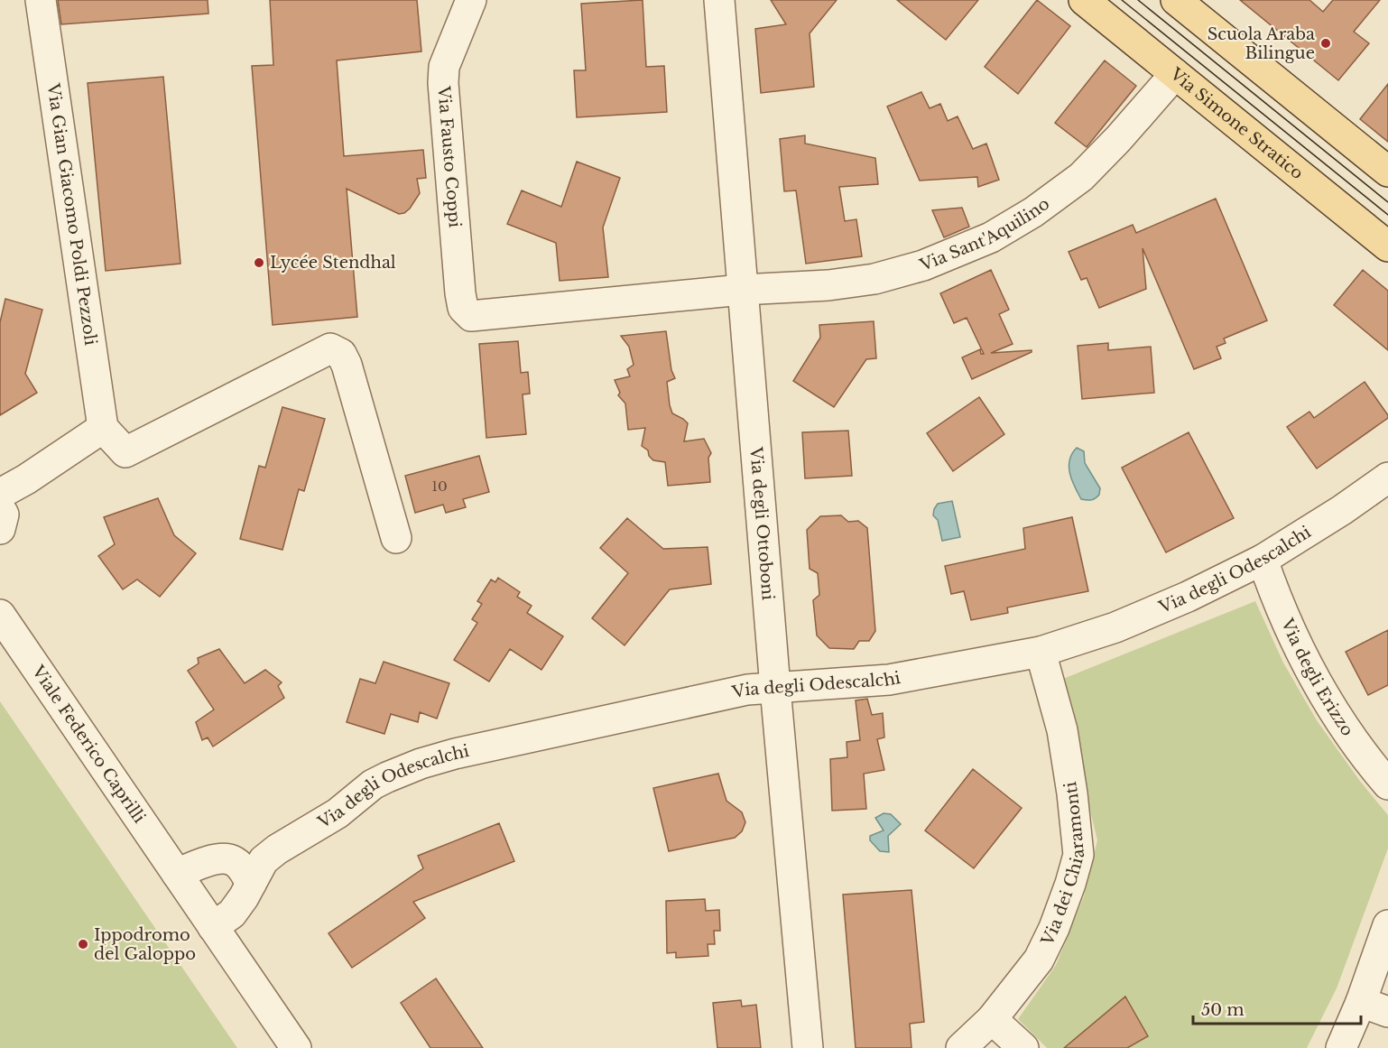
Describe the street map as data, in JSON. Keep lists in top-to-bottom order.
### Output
{
  "streets": {
    "main road": ["Via Simone Stratico"],
    "street": [
      "Via Fausto Coppi",
      "Via Gian Giacomo Poldi Pezzoli",
      "Via Sant'Aquilino",
      "Via degli Ottoboni",
      "Via degli Odescalchi",
      "Via degli Erizzo",
      "Viale Federico Caprilli",
      "Via dei Chiaramonti"
    ]
  },
  "crossings": [
    ["Via Simone Stratico", "Via Sant'Aquilino"],
    ["Via Fausto Coppi", "Via Sant'Aquilino"],
    ["Via Sant'Aquilino", "Via degli Ottoboni"],
    ["Via degli Ottoboni", "Via degli Odescalchi"],
    ["Via degli Odescalchi", "Via degli Erizzo"],
    ["Via degli Odescalchi", "Via dei Chiaramonti"]
  ],
  "places": ["Scuola Araba Bilingue", "Lycée Stendhal", "Ippodromo del Galoppo"],
  "house_numbers": ["10"],
  "scale_bar": "50 m"
}
